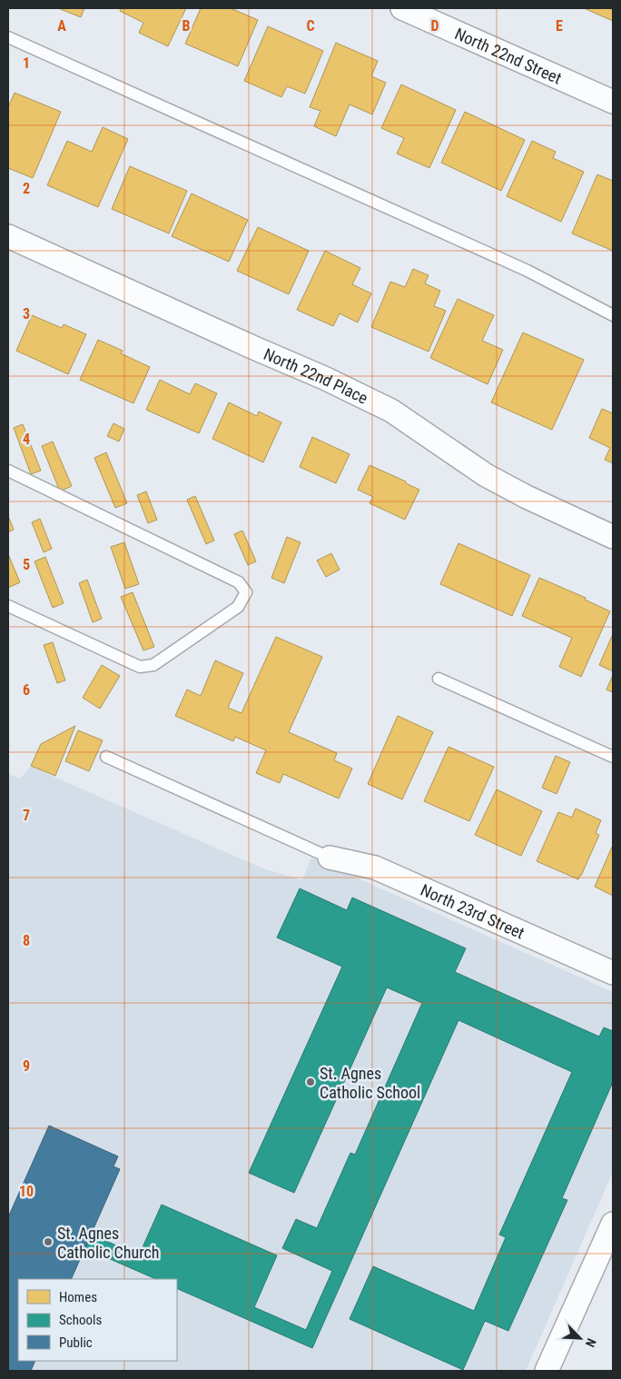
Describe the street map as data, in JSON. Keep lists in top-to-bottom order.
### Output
{
  "streets": {
    "street": ["North 22nd Street", "North 22nd Place", "North 23rd Street"]
  },
  "places": ["St. Agnes Catholic School", "St. Agnes Catholic Church"],
  "legend": ["Homes", "Schools", "Public"],
  "north": "bottom right",
  "grid": {
    "columns": [
      "A",
      "B",
      "C",
      "D",
      "E"
    ],
    "rows": [
      "1",
      "2",
      "3",
      "4",
      "5",
      "6",
      "7",
      "8",
      "9",
      "10"
    ]
  }
}
